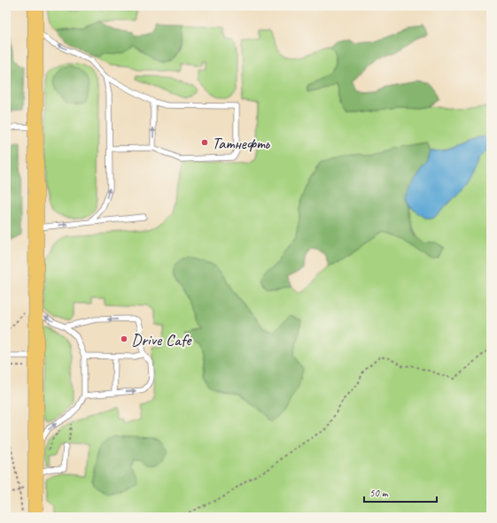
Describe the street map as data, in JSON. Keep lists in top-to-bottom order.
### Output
{
  "places": ["Татнефть", "Drive Cafe"],
  "scale_bar": "50 m"
}
